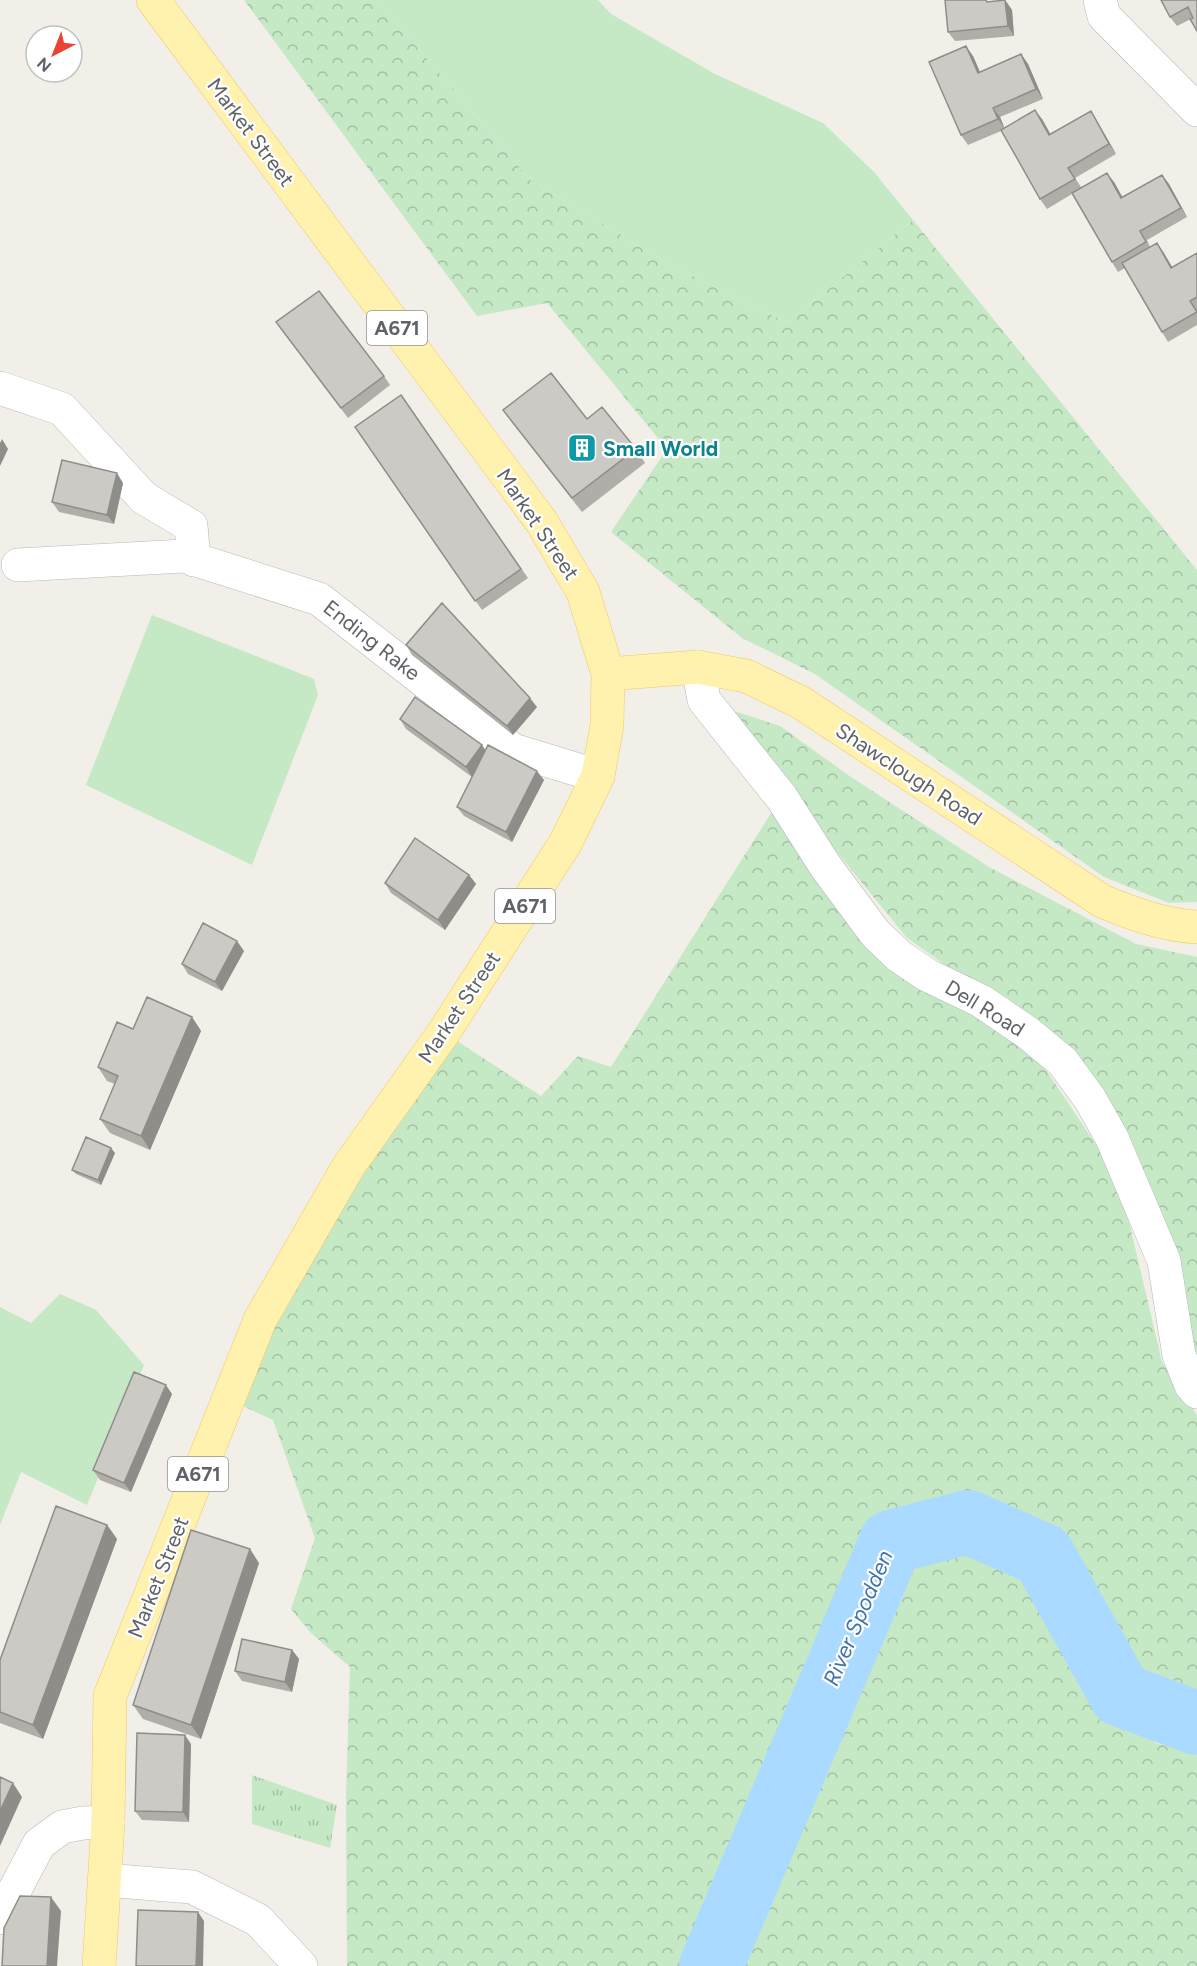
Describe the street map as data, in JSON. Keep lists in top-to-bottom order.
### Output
{
  "streets": {
    "main road": ["Market Street", "A671", "Shawclough Road"],
    "street": ["Ending Rake", "Dell Road"]
  },
  "crossings": [
    ["Market Street", "Ending Rake"],
    ["Market Street", "Shawclough Road"],
    ["Shawclough Road", "Dell Road"]
  ],
  "water": ["River Spodden"],
  "places": {
    "building": ["Small World"]
  },
  "north": "bottom left"
}
